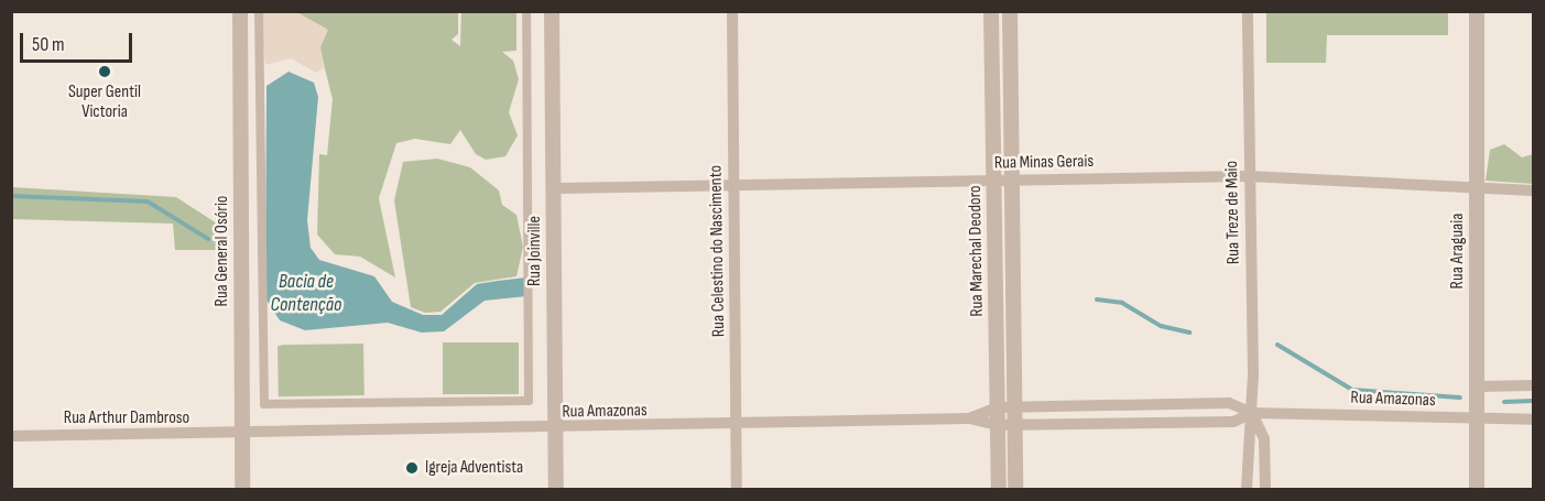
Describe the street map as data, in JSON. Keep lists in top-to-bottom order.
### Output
{
  "streets": {
    "street": [
      "Rua Minas Gerais",
      "Rua Treze de Maio",
      "Rua General Osório",
      "Rua Joinville",
      "Rua Celestino do Nascimento",
      "Rua Marechal Deodoro",
      "Rua Araguaia",
      "Rua Amazonas",
      "Rua Arthur Dambroso"
    ]
  },
  "crossings": [
    ["Rua Minas Gerais", "Rua Treze de Maio"],
    ["Rua Minas Gerais", "Rua Joinville"],
    ["Rua Minas Gerais", "Rua Celestino do Nascimento"],
    ["Rua Minas Gerais", "Rua Marechal Deodoro"],
    ["Rua Minas Gerais", "Rua Araguaia"],
    ["Rua Treze de Maio", "Rua Amazonas"],
    ["Rua General Osório", "Rua Amazonas"],
    ["Rua General Osório", "Rua Arthur Dambroso"],
    ["Rua Joinville", "Rua Amazonas"],
    ["Rua Celestino do Nascimento", "Rua Amazonas"],
    ["Rua Marechal Deodoro", "Rua Amazonas"],
    ["Rua Araguaia", "Rua Amazonas"],
    ["Rua Amazonas", "Rua Arthur Dambroso"]
  ],
  "water": ["Bacia de Contenção"],
  "places": ["Super Gentil Victoria", "Igreja Adventista"],
  "scale_bar": "50 m"
}
